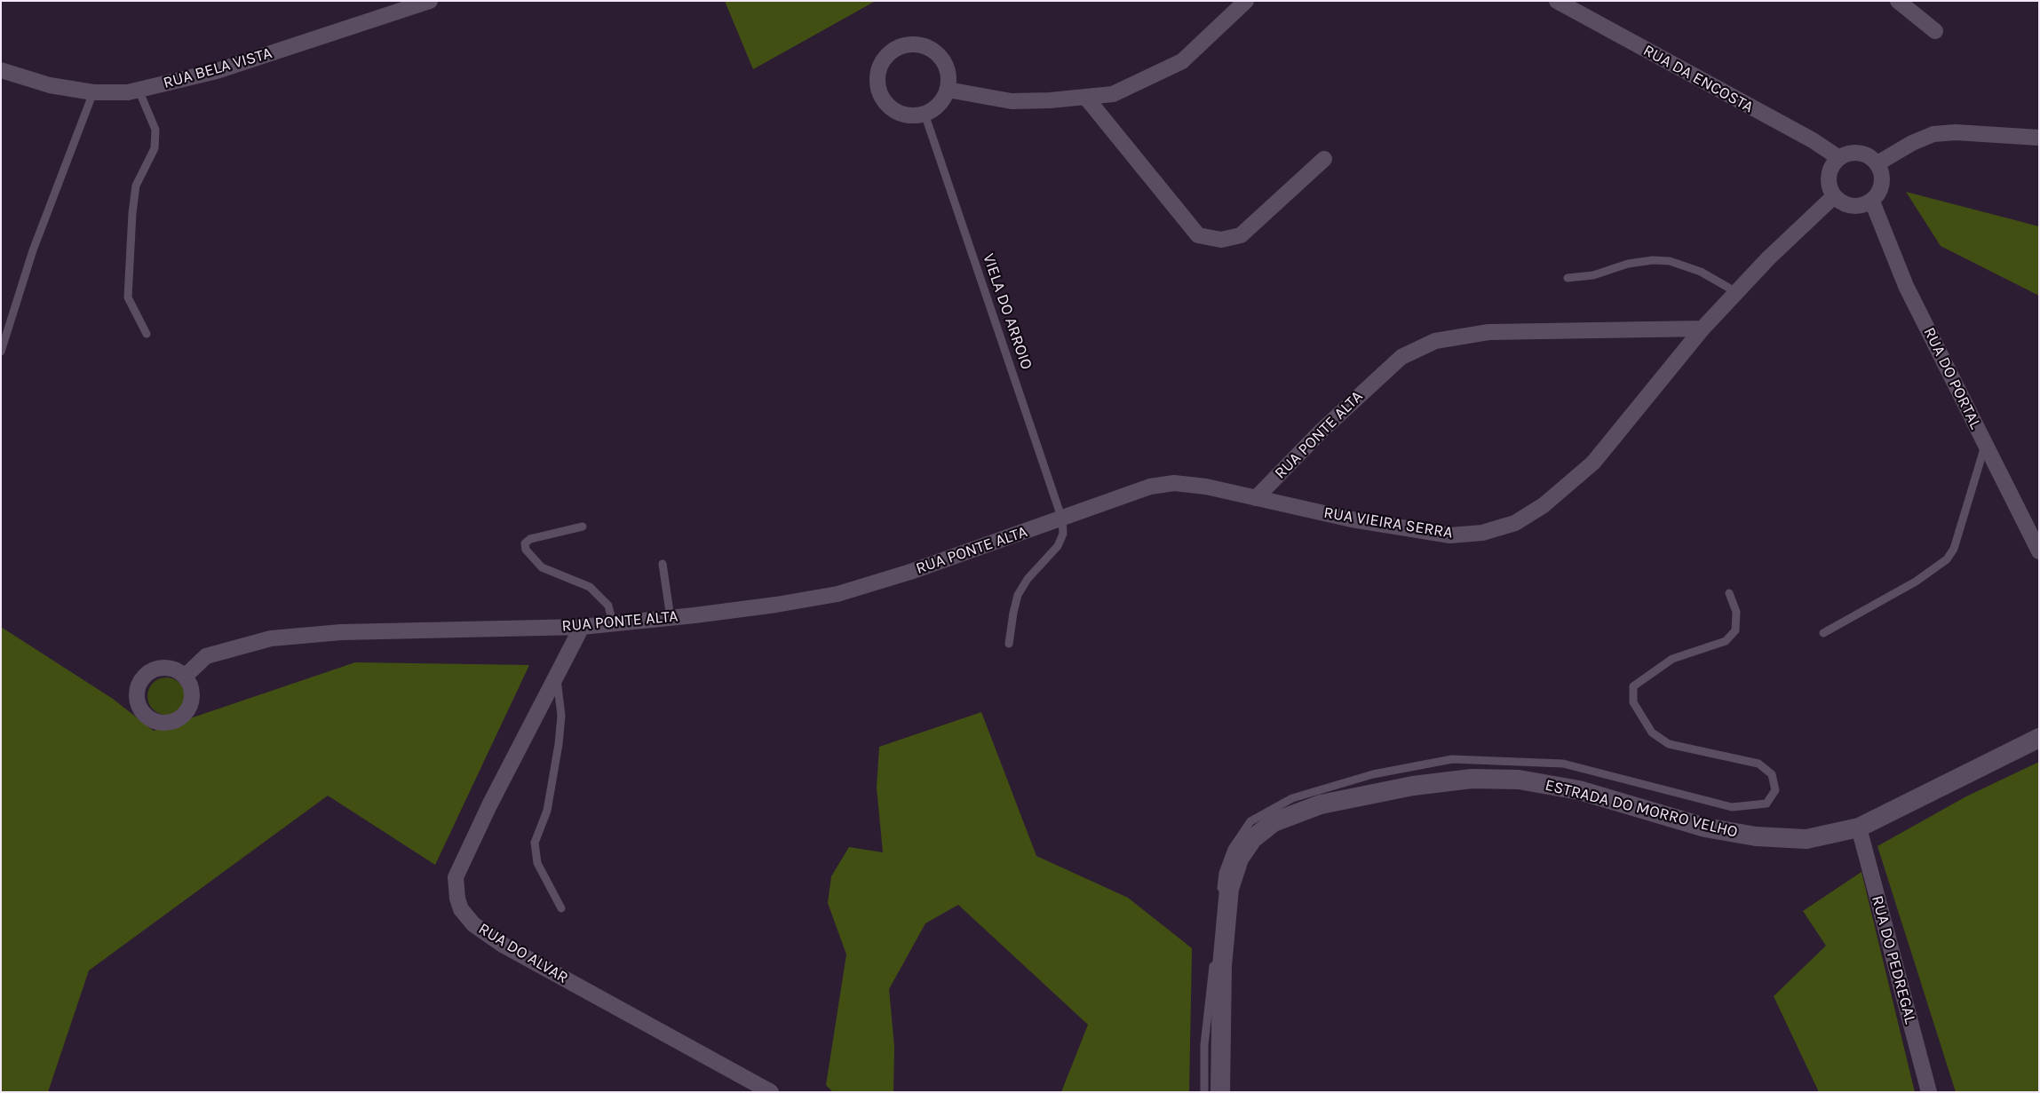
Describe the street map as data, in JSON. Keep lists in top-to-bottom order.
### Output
{
  "streets": {
    "street": [
      "RUA BELA VISTA",
      "RUA DA ENCOSTA",
      "RUA DO PORTAL",
      "RUA PONTE ALTA",
      "RUA VIEIRA SERRA",
      "ESTRADA DO MORRO VELHO",
      "RUA DO ALVAR",
      "RUA DO PEDREGAL"
    ],
    "lane": ["VIELA DO ARROIO"]
  },
  "crossings": [
    ["RUA DA ENCOSTA", "RUA DO PORTAL"],
    ["RUA DA ENCOSTA", "RUA VIEIRA SERRA"],
    ["VIELA DO ARROIO", "RUA PONTE ALTA"],
    ["RUA DO PORTAL", "RUA VIEIRA SERRA"],
    ["RUA PONTE ALTA", "RUA VIEIRA SERRA"],
    ["RUA PONTE ALTA", "RUA DO ALVAR"],
    ["ESTRADA DO MORRO VELHO", "RUA DO PEDREGAL"]
  ]
}
